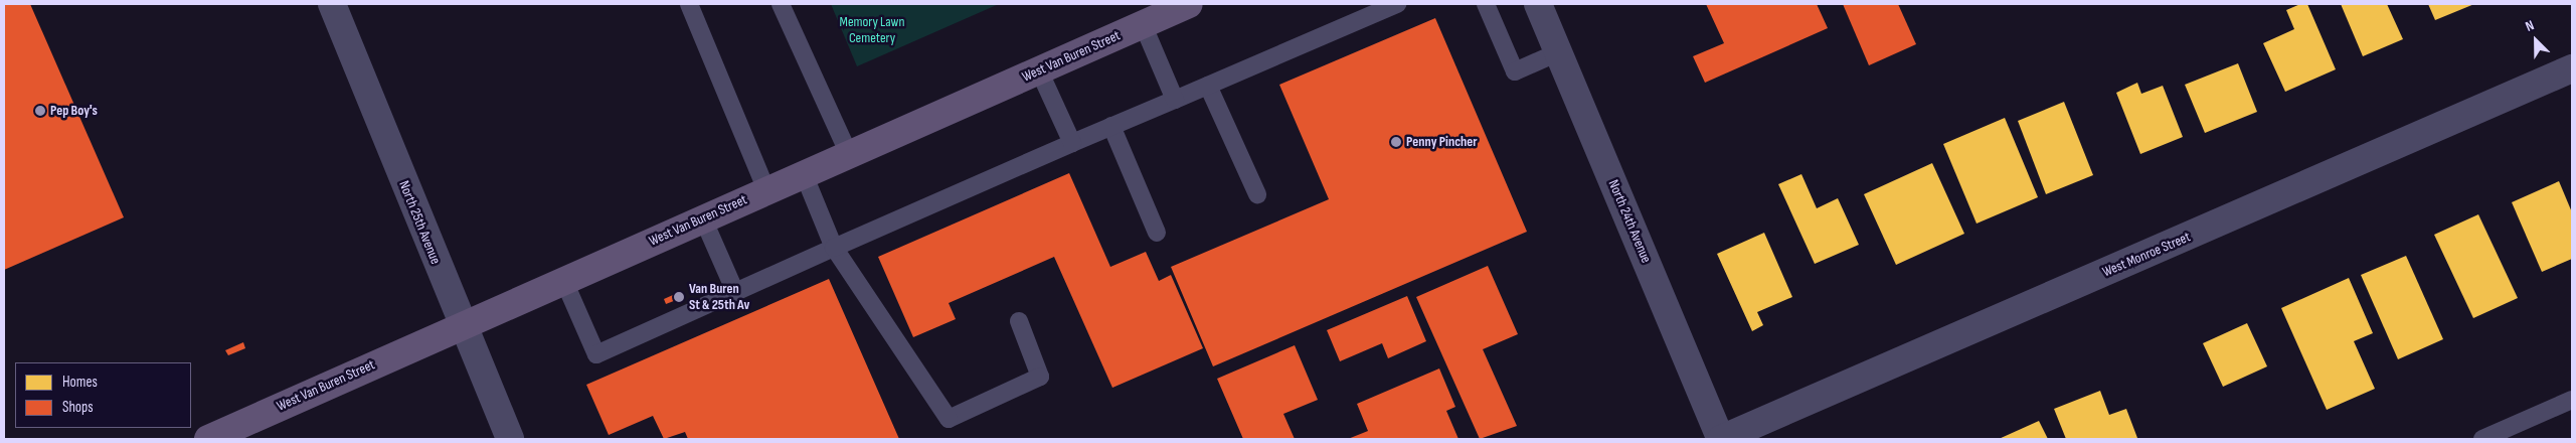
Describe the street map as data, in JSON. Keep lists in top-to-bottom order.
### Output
{
  "streets": {
    "main road": ["West Van Buren Street"],
    "street": ["North 24th Avenue", "North 25th Avenue", "West Monroe Street"]
  },
  "crossings": [
    ["West Van Buren Street", "North 25th Avenue"],
    ["North 24th Avenue", "West Monroe Street"]
  ],
  "parks": ["Memory Lawn Cemetery"],
  "places": ["Pep Boy's", "Penny Pincher", "Van Buren St & 25th Av"],
  "legend": ["Homes", "Shops"],
  "north": "top left"
}
